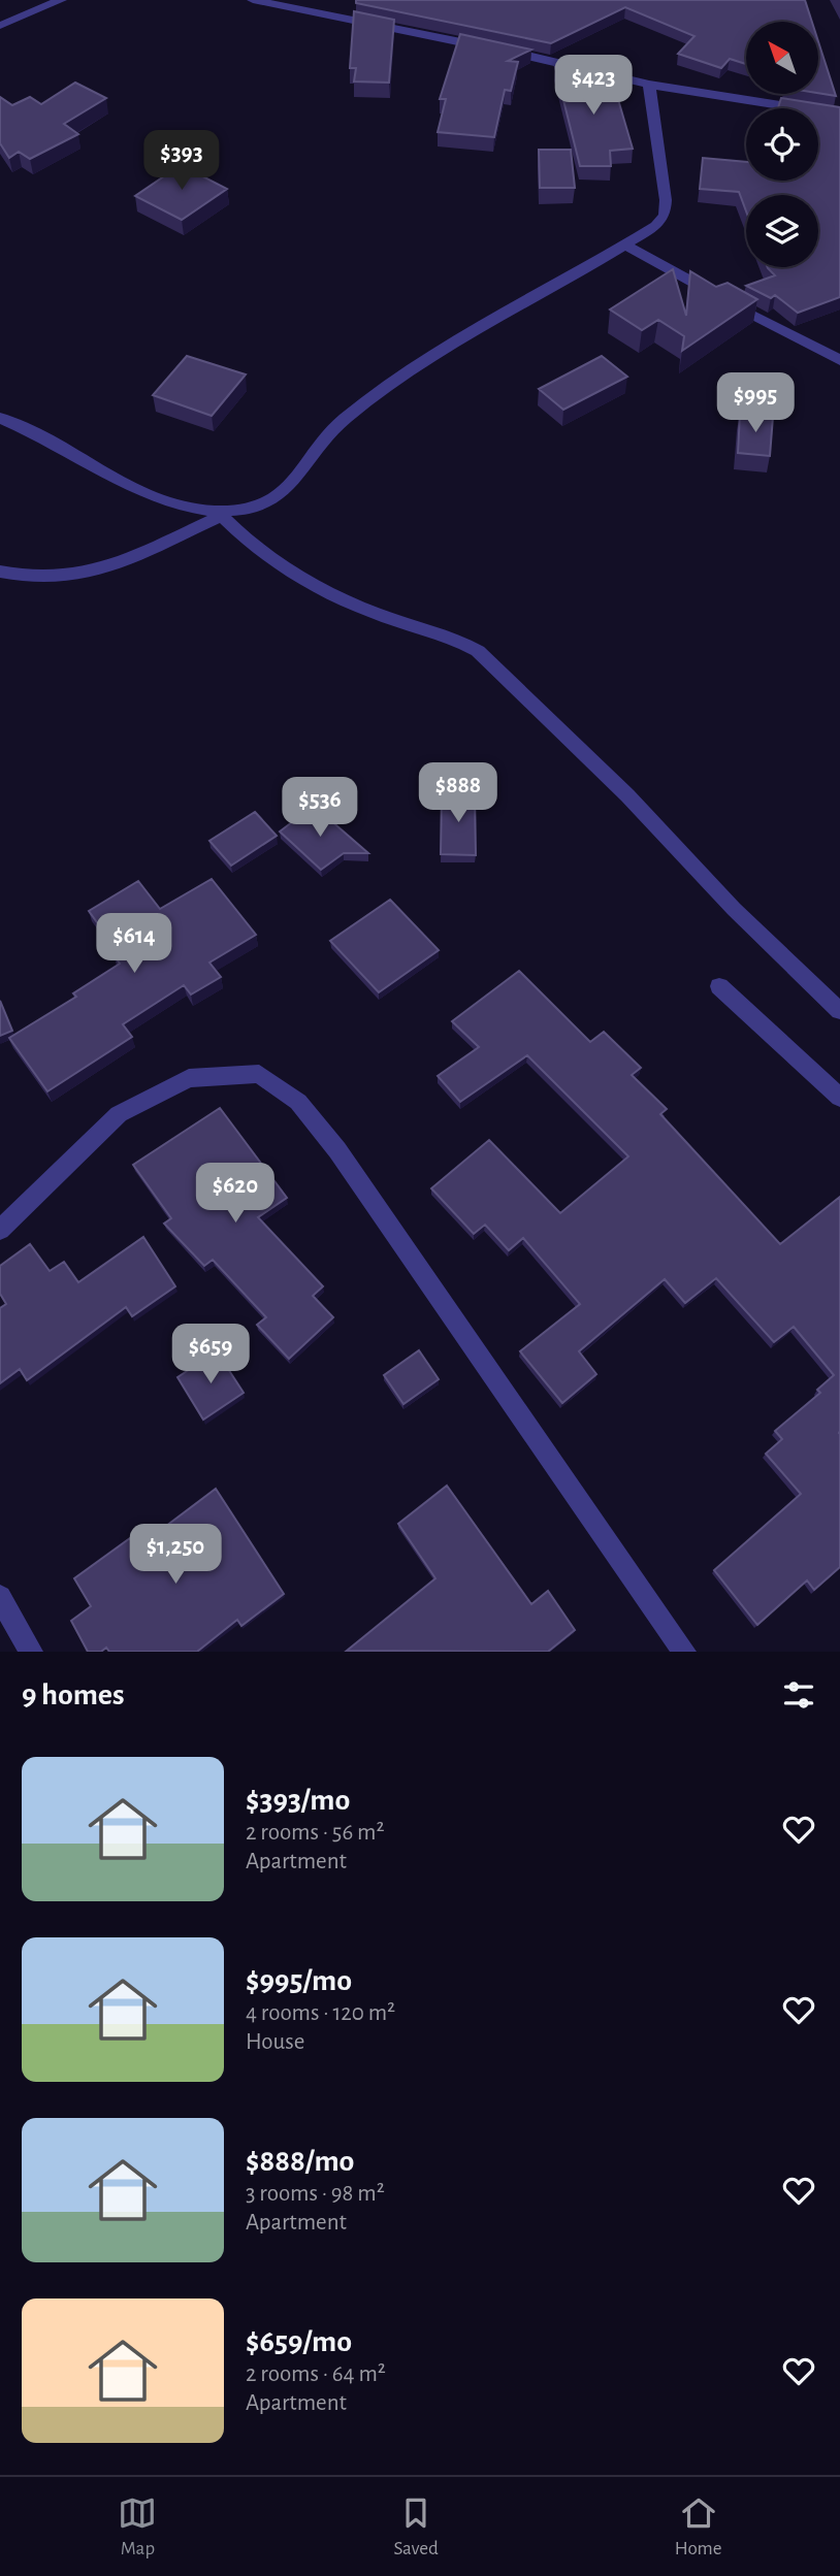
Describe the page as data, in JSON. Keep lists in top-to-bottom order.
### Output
{
  "north": "top left",
  "page": {
    "price": [
      "$423",
      "$393",
      "$995",
      "$888",
      "$536",
      "$614",
      "$620",
      "$659",
      "$1,250"
    ],
    "heading": "9 homes",
    "list": [
      {
        "name": "$393/mo",
        "note": "2 rooms · 56 m² · Apartment"
      },
      {
        "name": "$995/mo",
        "note": "4 rooms · 120 m² · House"
      },
      {
        "name": "$888/mo",
        "note": "3 rooms · 98 m² · Apartment"
      },
      {
        "name": "$659/mo",
        "note": "2 rooms · 64 m² · Apartment"
      }
    ],
    "tabs": ["Map", "Saved", "Home"]
  }
}
